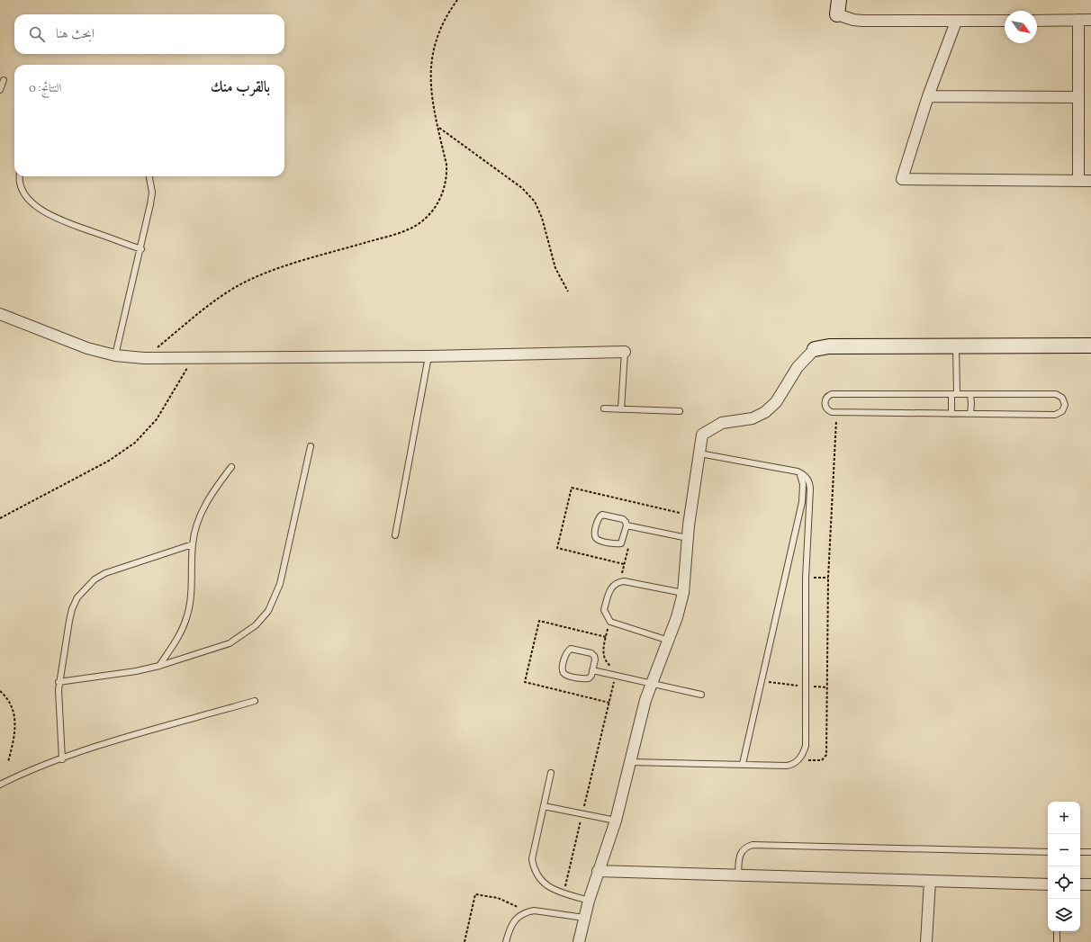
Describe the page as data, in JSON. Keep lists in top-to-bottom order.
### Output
{
  "north": "bottom right",
  "page": {
    "search": "ابحث هنا",
    "heading": ["بالقرب منك", "النتائج: 0"],
    "map_buttons": ["+", "−"]
  }
}
